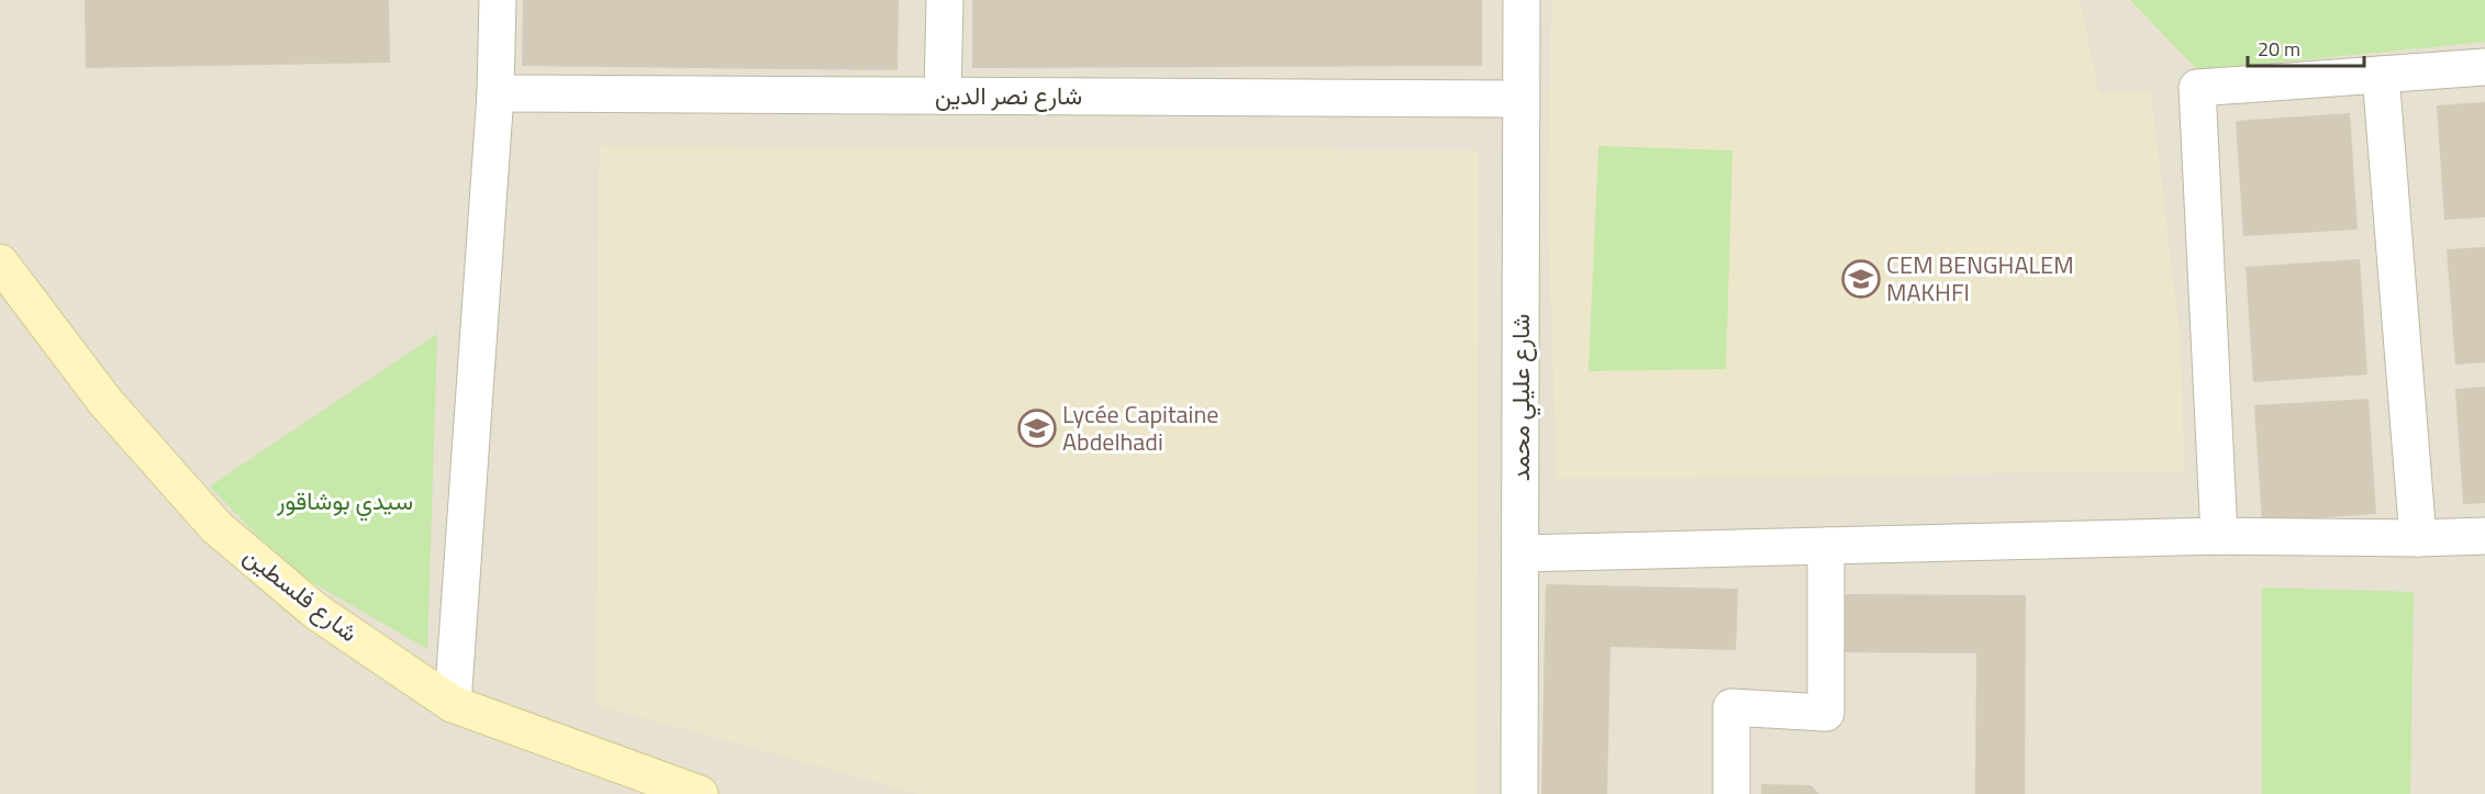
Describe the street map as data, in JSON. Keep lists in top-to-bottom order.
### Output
{
  "streets": {
    "street": ["شارع نصر الدين", "شارع عليلي محمد", "شارع فلسطين"]
  },
  "crossings": [
    ["شارع نصر الدين", "شارع عليلي محمد"]
  ],
  "parks": ["سيدي بوشاقور"],
  "places": {
    "school or university": ["CEM BENGHALEM MAKHFI", "Lycée Capitaine Abdelhadi"]
  },
  "scale_bar": "20 m"
}
